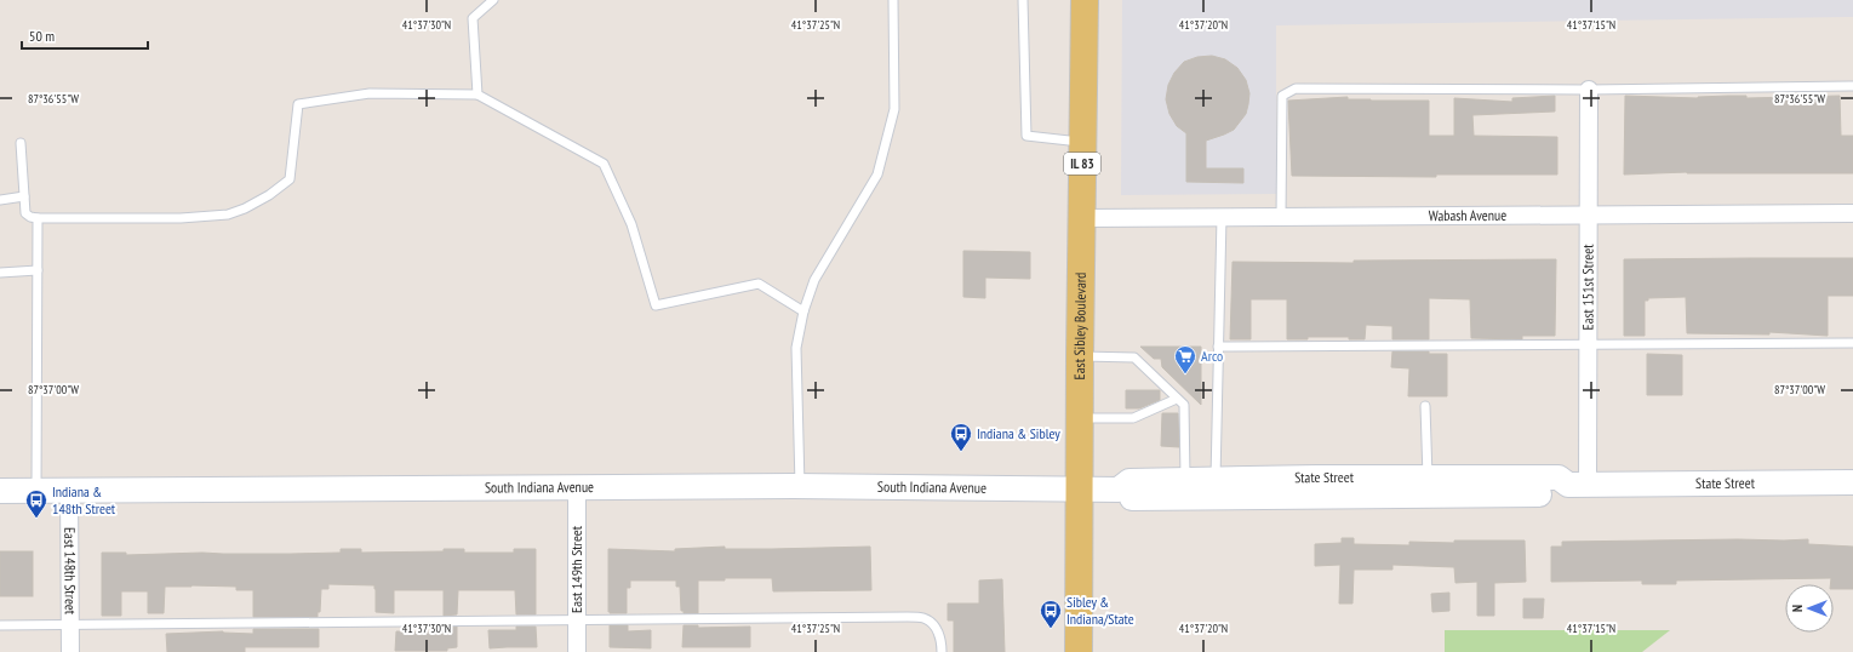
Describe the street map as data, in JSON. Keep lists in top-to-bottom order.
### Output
{
  "streets": {
    "main road": [
      "IL 83",
      "East Sibley Boulevard",
      "State Street",
      "South Indiana Avenue"
    ],
    "street": [
      "Wabash Avenue",
      "East 151st Street",
      "East 149th Street",
      "East 148th Street"
    ]
  },
  "crossings": [
    ["Wabash Avenue", "East 151st Street"],
    ["Wabash Avenue", "East Sibley Boulevard"],
    ["East 151st Street", "State Street"],
    ["East Sibley Boulevard", "State Street"],
    ["East Sibley Boulevard", "South Indiana Avenue"],
    ["State Street", "South Indiana Avenue"],
    ["South Indiana Avenue", "East 149th Street"],
    ["South Indiana Avenue", "East 148th Street"]
  ],
  "places": {
    "supermarket": ["Arco"],
    "bus stop": ["Indiana & Sibley", "Indiana & 148th Street", "Sibley & Indiana/State"]
  },
  "scale_bar": "50 m",
  "north": "left",
  "coordinates": [
    "41°37'30\"N",
    "41°37'25\"N",
    "41°37'20\"N",
    "41°37'15\"N",
    "87°36'55\"W",
    "87°37'00\"W"
  ]
}
